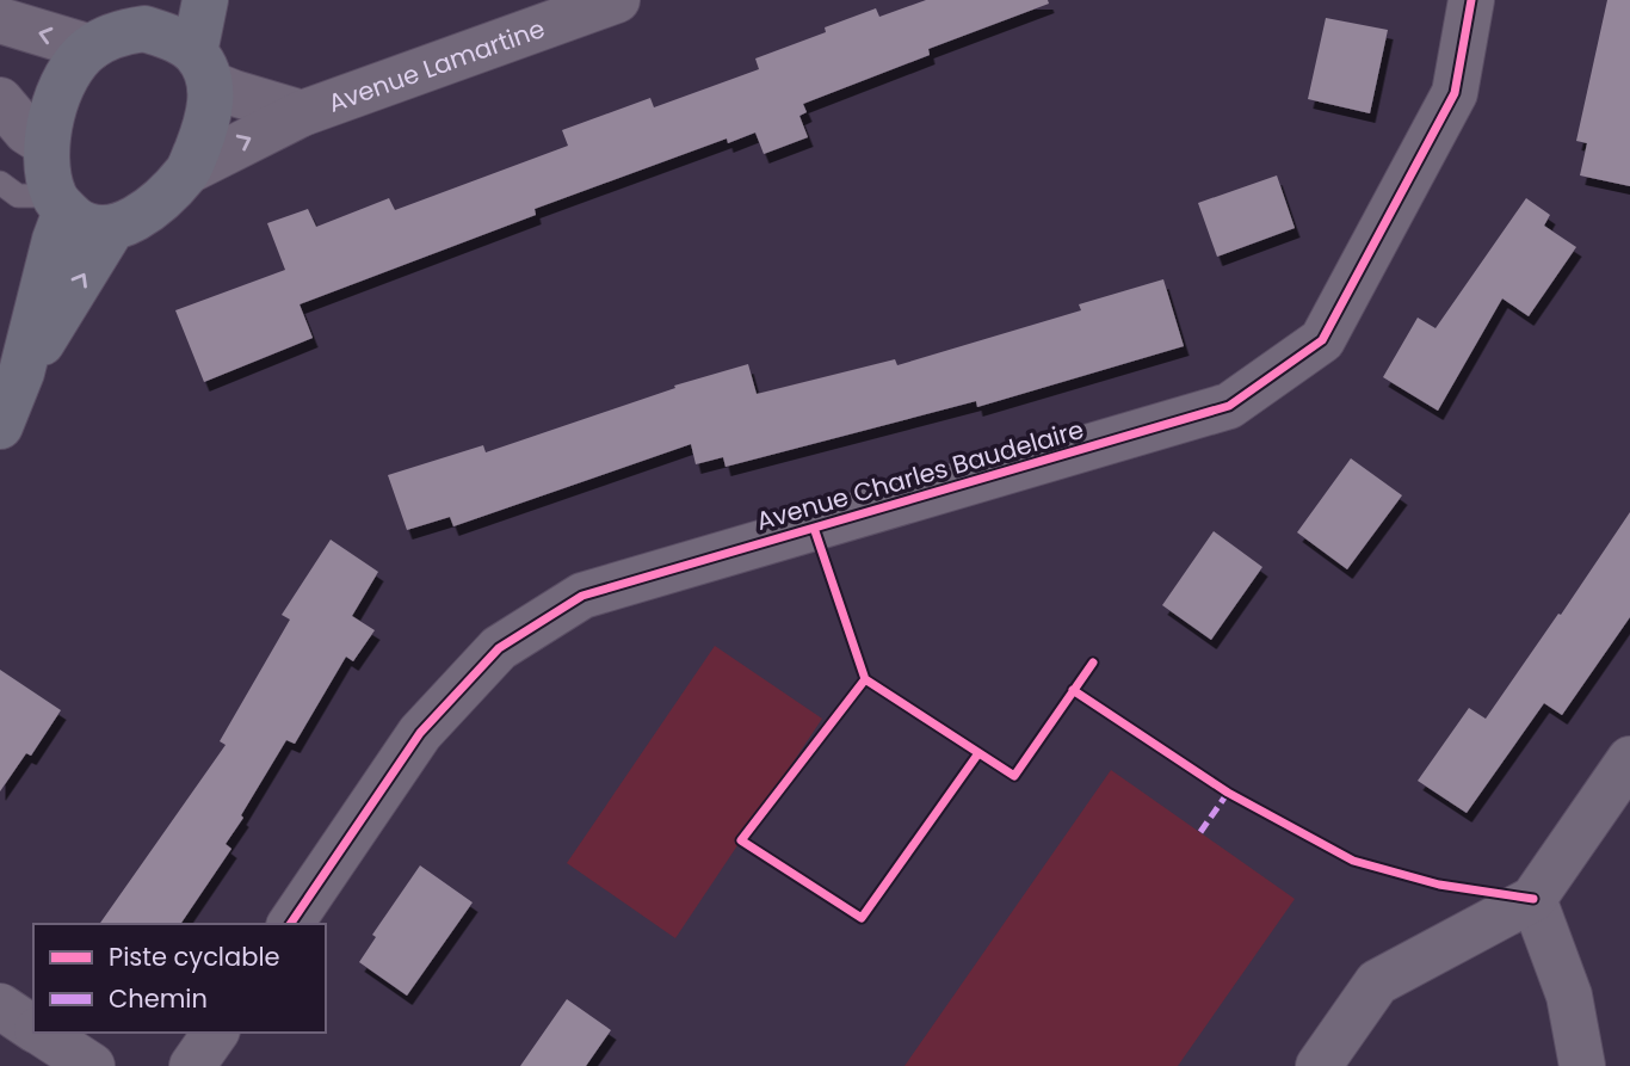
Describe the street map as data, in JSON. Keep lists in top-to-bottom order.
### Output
{
  "streets": {
    "street": ["Avenue Lamartine", "Avenue Charles Baudelaire"]
  },
  "legend": ["Piste cyclable", "Chemin"]
}
